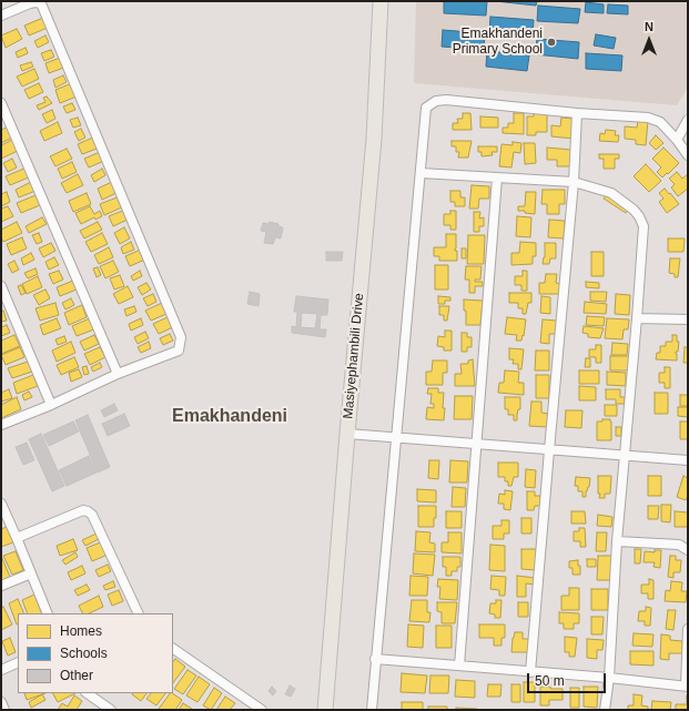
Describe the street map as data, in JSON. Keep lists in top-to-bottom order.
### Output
{
  "streets": {
    "main road": ["Masiyephambili Drive"]
  },
  "districts": ["Emakhandeni"],
  "places": ["Emakhandeni Primary School"],
  "legend": ["Homes", "Schools", "Other"],
  "scale_bar": "50 m",
  "north": "top"
}
